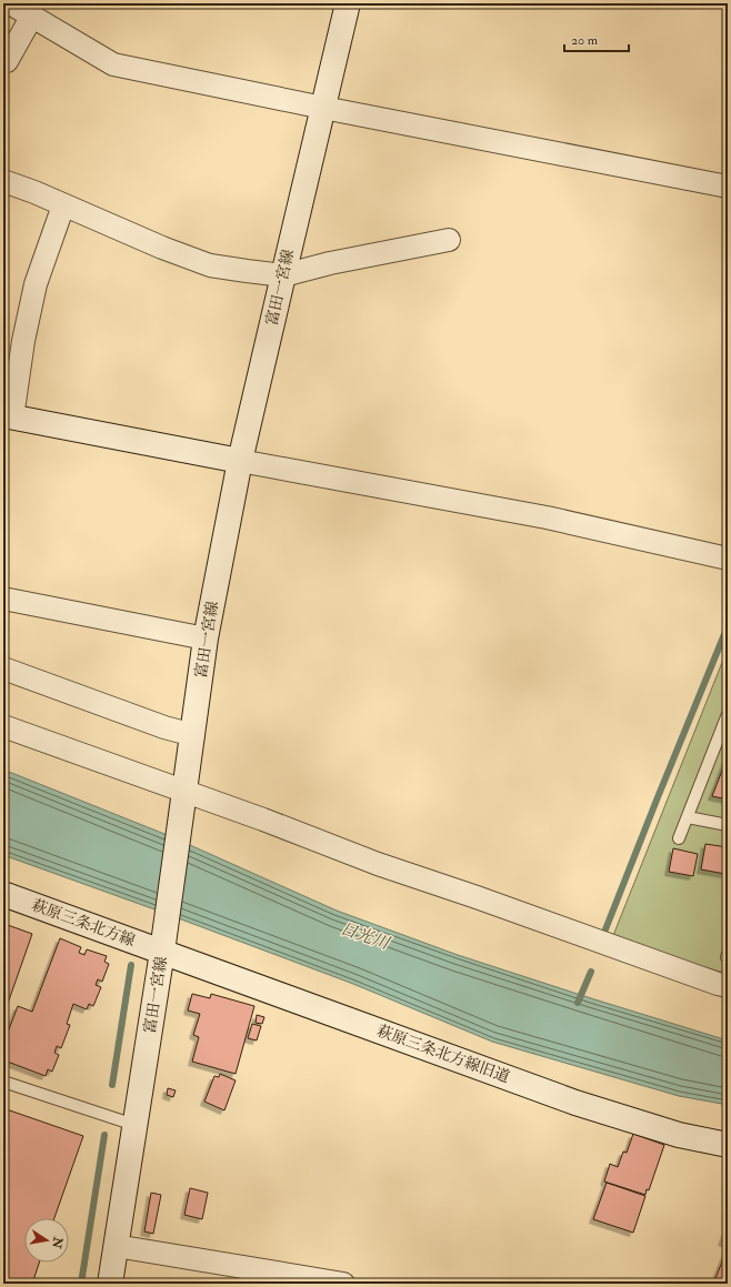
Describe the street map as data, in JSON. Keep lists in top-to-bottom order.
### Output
{
  "streets": {
    "main road": ["富田一宮線", "萩原三条北方線", "萩原三条北方線旧道"]
  },
  "crossings": [
    ["富田一宮線", "萩原三条北方線"],
    ["富田一宮線", "萩原三条北方線旧道"],
    ["萩原三条北方線", "萩原三条北方線旧道"]
  ],
  "water": ["日光川"],
  "scale_bar": "20 m",
  "north": "right"
}
